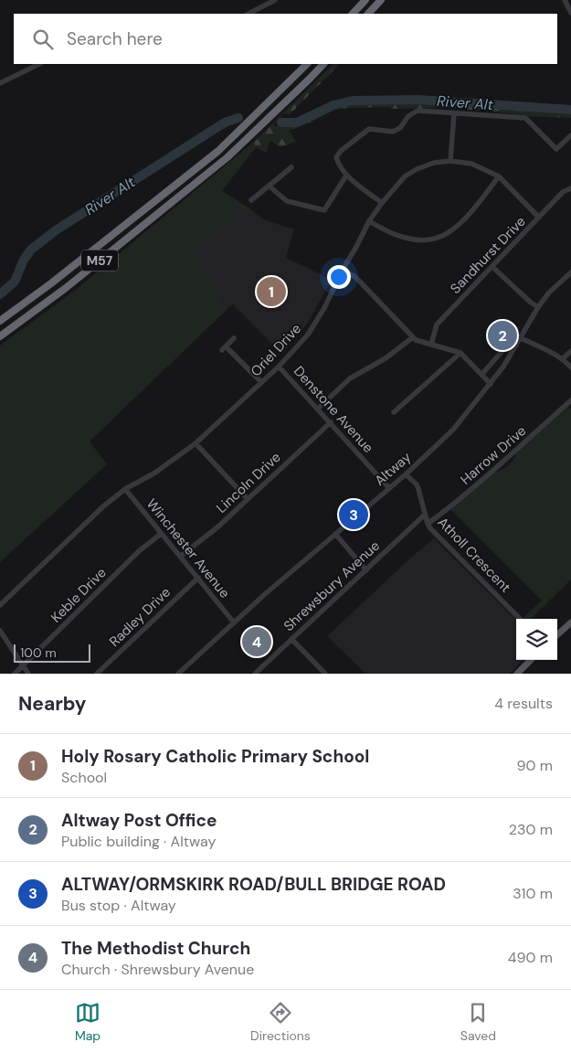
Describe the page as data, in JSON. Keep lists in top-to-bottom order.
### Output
{
  "streets": {
    "highway": ["M57"],
    "street": [
      "Sandhurst Drive",
      "Oriel Drive",
      "Denstone Avenue",
      "Harrow Drive",
      "Altway",
      "Lincoln Drive",
      "Winchester Avenue",
      "Atholl Crescent",
      "Shrewsbury Avenue",
      "Keble Drive",
      "Radley Drive"
    ]
  },
  "crossings": [
    ["Sandhurst Drive", "Oriel Drive"],
    ["Oriel Drive", "Denstone Avenue"],
    ["Oriel Drive", "Winchester Avenue"],
    ["Denstone Avenue", "Altway"],
    ["Denstone Avenue", "Lincoln Drive"],
    ["Harrow Drive", "Atholl Crescent"],
    ["Altway", "Winchester Avenue"],
    ["Altway", "Atholl Crescent"],
    ["Lincoln Drive", "Winchester Avenue"],
    ["Winchester Avenue", "Keble Drive"],
    ["Winchester Avenue", "Radley Drive"],
    ["Atholl Crescent", "Shrewsbury Avenue"]
  ],
  "water": ["River Alt"],
  "scale_bar": "100 m",
  "page": {
    "search": "Search here",
    "pins": [
      "1",
      "2",
      "3",
      "4"
    ],
    "scale": "100 m",
    "heading": ["Nearby", "4 results"],
    "list": [
      {
        "mark": "1",
        "name": "Holy Rosary Catholic Primary School",
        "note": "School",
        "value": "90 m"
      },
      {
        "mark": "2",
        "name": "Altway Post Office",
        "note": "Public building · Altway",
        "value": "230 m"
      },
      {
        "mark": "3",
        "name": "ALTWAY/ORMSKIRK ROAD/BULL BRIDGE ROAD",
        "note": "Bus stop · Altway",
        "value": "310 m"
      },
      {
        "mark": "4",
        "name": "The Methodist Church",
        "note": "Church · Shrewsbury Avenue",
        "value": "490 m"
      }
    ],
    "nav": ["Map", "Directions", "Saved"]
  }
}
